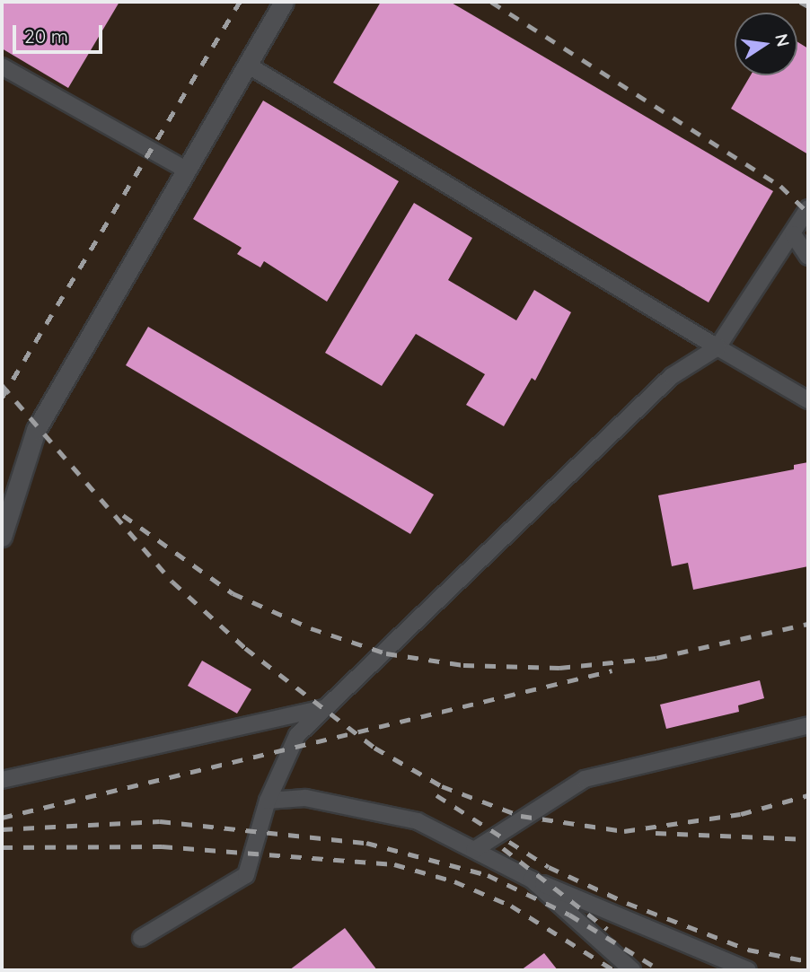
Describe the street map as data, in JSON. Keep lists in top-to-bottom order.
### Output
{
  "scale_bar": "20 m",
  "north": "right"
}
